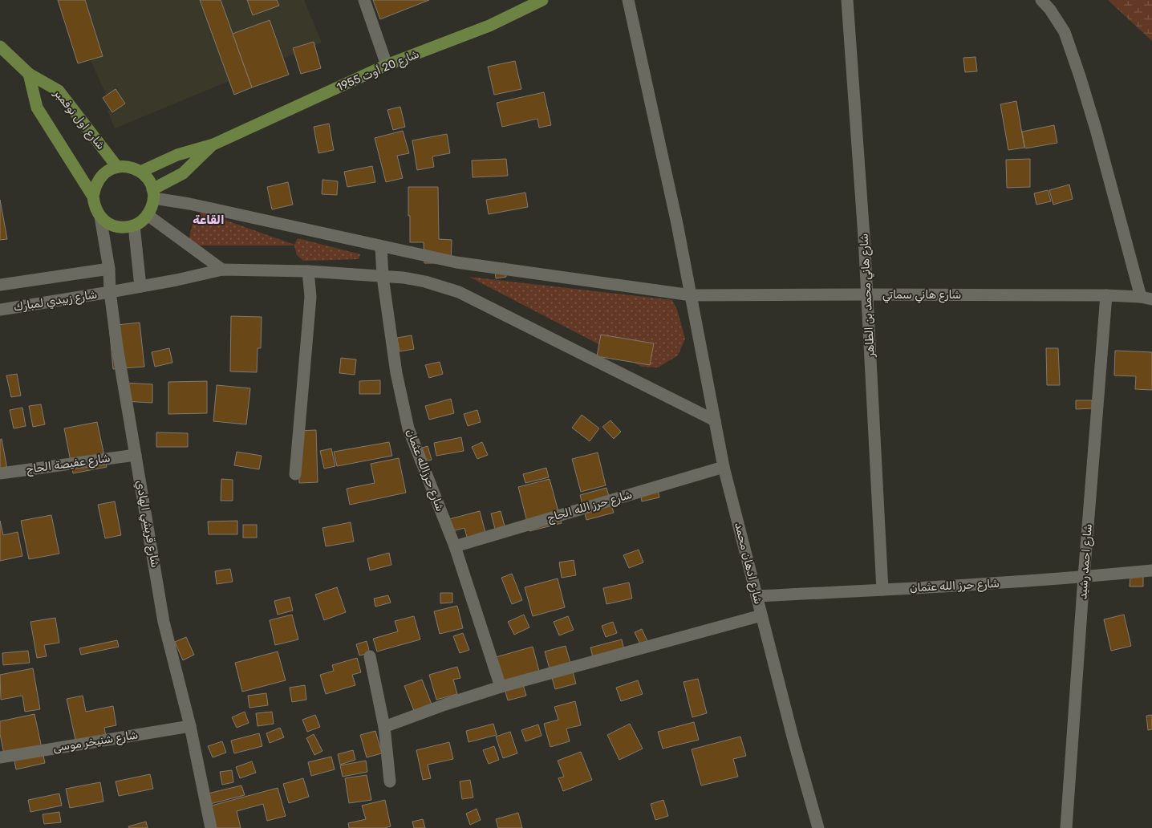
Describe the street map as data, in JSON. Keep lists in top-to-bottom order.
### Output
{
  "streets": {
    "main road": ["شارع 20 أوت 1955", "شارع اول نوفمبر"],
    "street": [
      "شارع هاني سماتي",
      "شارع هاني محمد بن الطاهر",
      "شارع زبيدي لمبارك",
      "شارع عفيصة الحاج",
      "شارع حرزالله عثمان",
      "شارع حرز الله الحاج",
      "شارع قريشي الهادي",
      "شارع احمد رشيد",
      "شارع ادهان محمد",
      "شارع حرز الله عثمان",
      "شارع شنيخر موسى"
    ]
  },
  "crossings": [
    ["شارع اول نوفمبر", "شارع هاني سماتي"],
    ["شارع اول نوفمبر", "شارع قريشي الهادي"],
    ["شارع هاني سماتي", "شارع هاني محمد بن الطاهر"],
    ["شارع هاني سماتي", "شارع حرزالله عثمان"],
    ["شارع هاني سماتي", "شارع قريشي الهادي"],
    ["شارع هاني سماتي", "شارع احمد رشيد"],
    ["شارع هاني سماتي", "شارع ادهان محمد"],
    ["شارع هاني محمد بن الطاهر", "شارع حرز الله عثمان"],
    ["شارع زبيدي لمبارك", "شارع حرزالله عثمان"],
    ["شارع زبيدي لمبارك", "شارع قريشي الهادي"],
    ["شارع زبيدي لمبارك", "شارع ادهان محمد"],
    ["شارع عفيصة الحاج", "شارع قريشي الهادي"],
    ["شارع حرزالله عثمان", "شارع حرز الله الحاج"],
    ["شارع حرز الله الحاج", "شارع ادهان محمد"],
    ["شارع قريشي الهادي", "شارع شنيخر موسى"],
    ["شارع احمد رشيد", "شارع حرز الله عثمان"],
    ["شارع ادهان محمد", "شارع حرز الله عثمان"]
  ],
  "districts": ["القاعة"]
}
